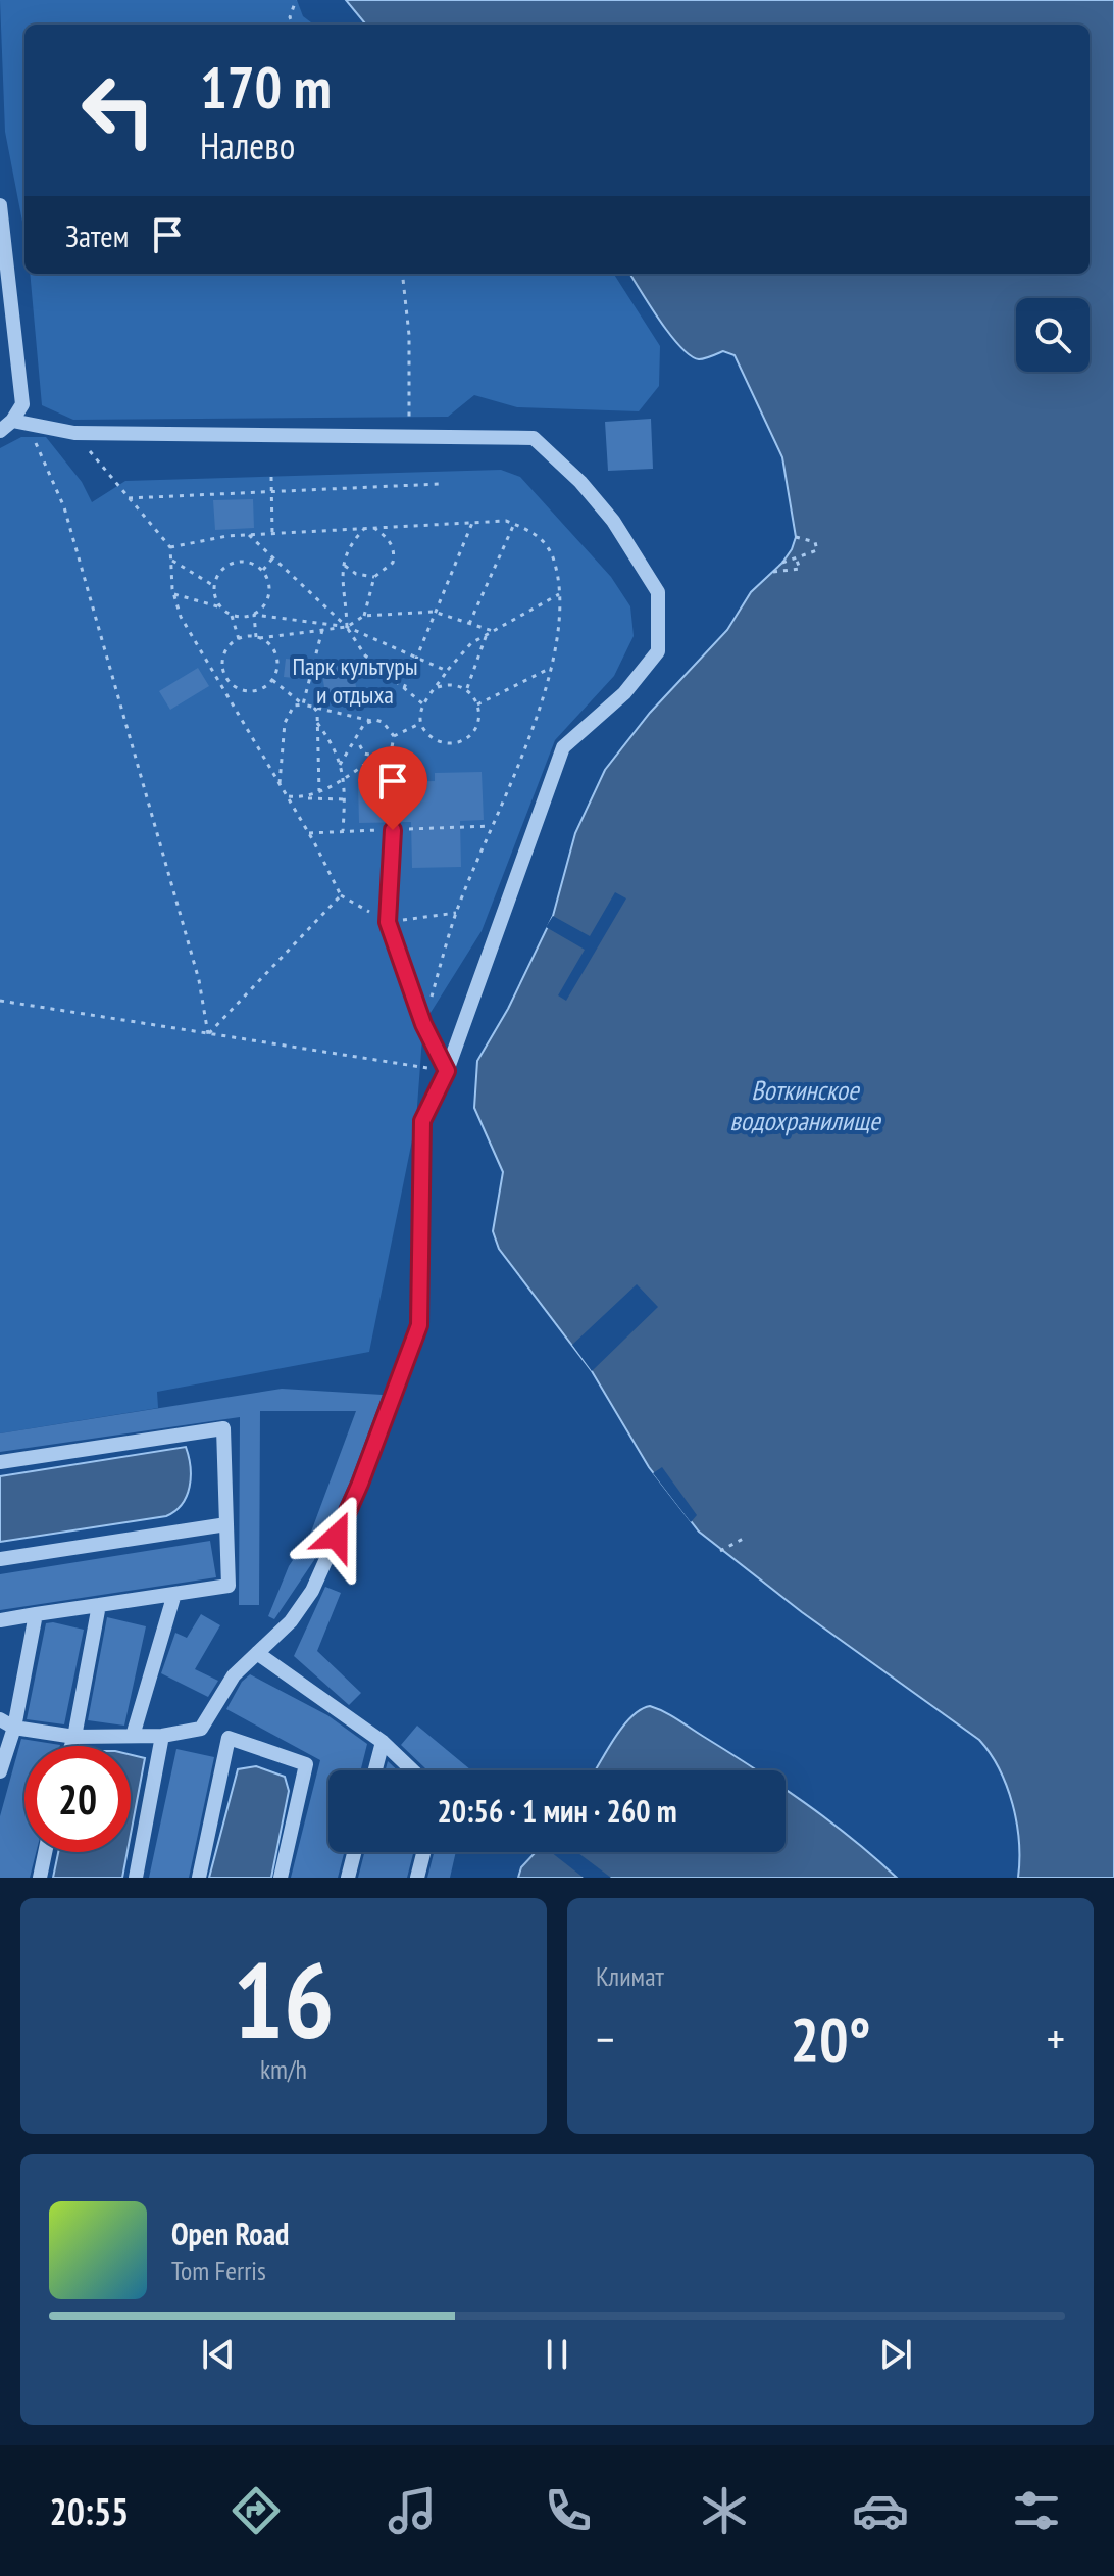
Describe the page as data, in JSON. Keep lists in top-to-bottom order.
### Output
{
  "water": ["Воткинское водохранилище"],
  "parks": ["Парк культуры и отдыха"],
  "page": {
    "turn": ["170 m", "Налево"],
    "then": "Затем",
    "limit": "20",
    "trip": "20:56 · 1 мин · 260 m",
    "tile": [
      ["16", "km/h"],
      "Климат"
    ],
    "heat": ["−", "20°", "+"],
    "song": ["Open Road", "Tom Ferris"],
    "tabs": "20:55"
  }
}
